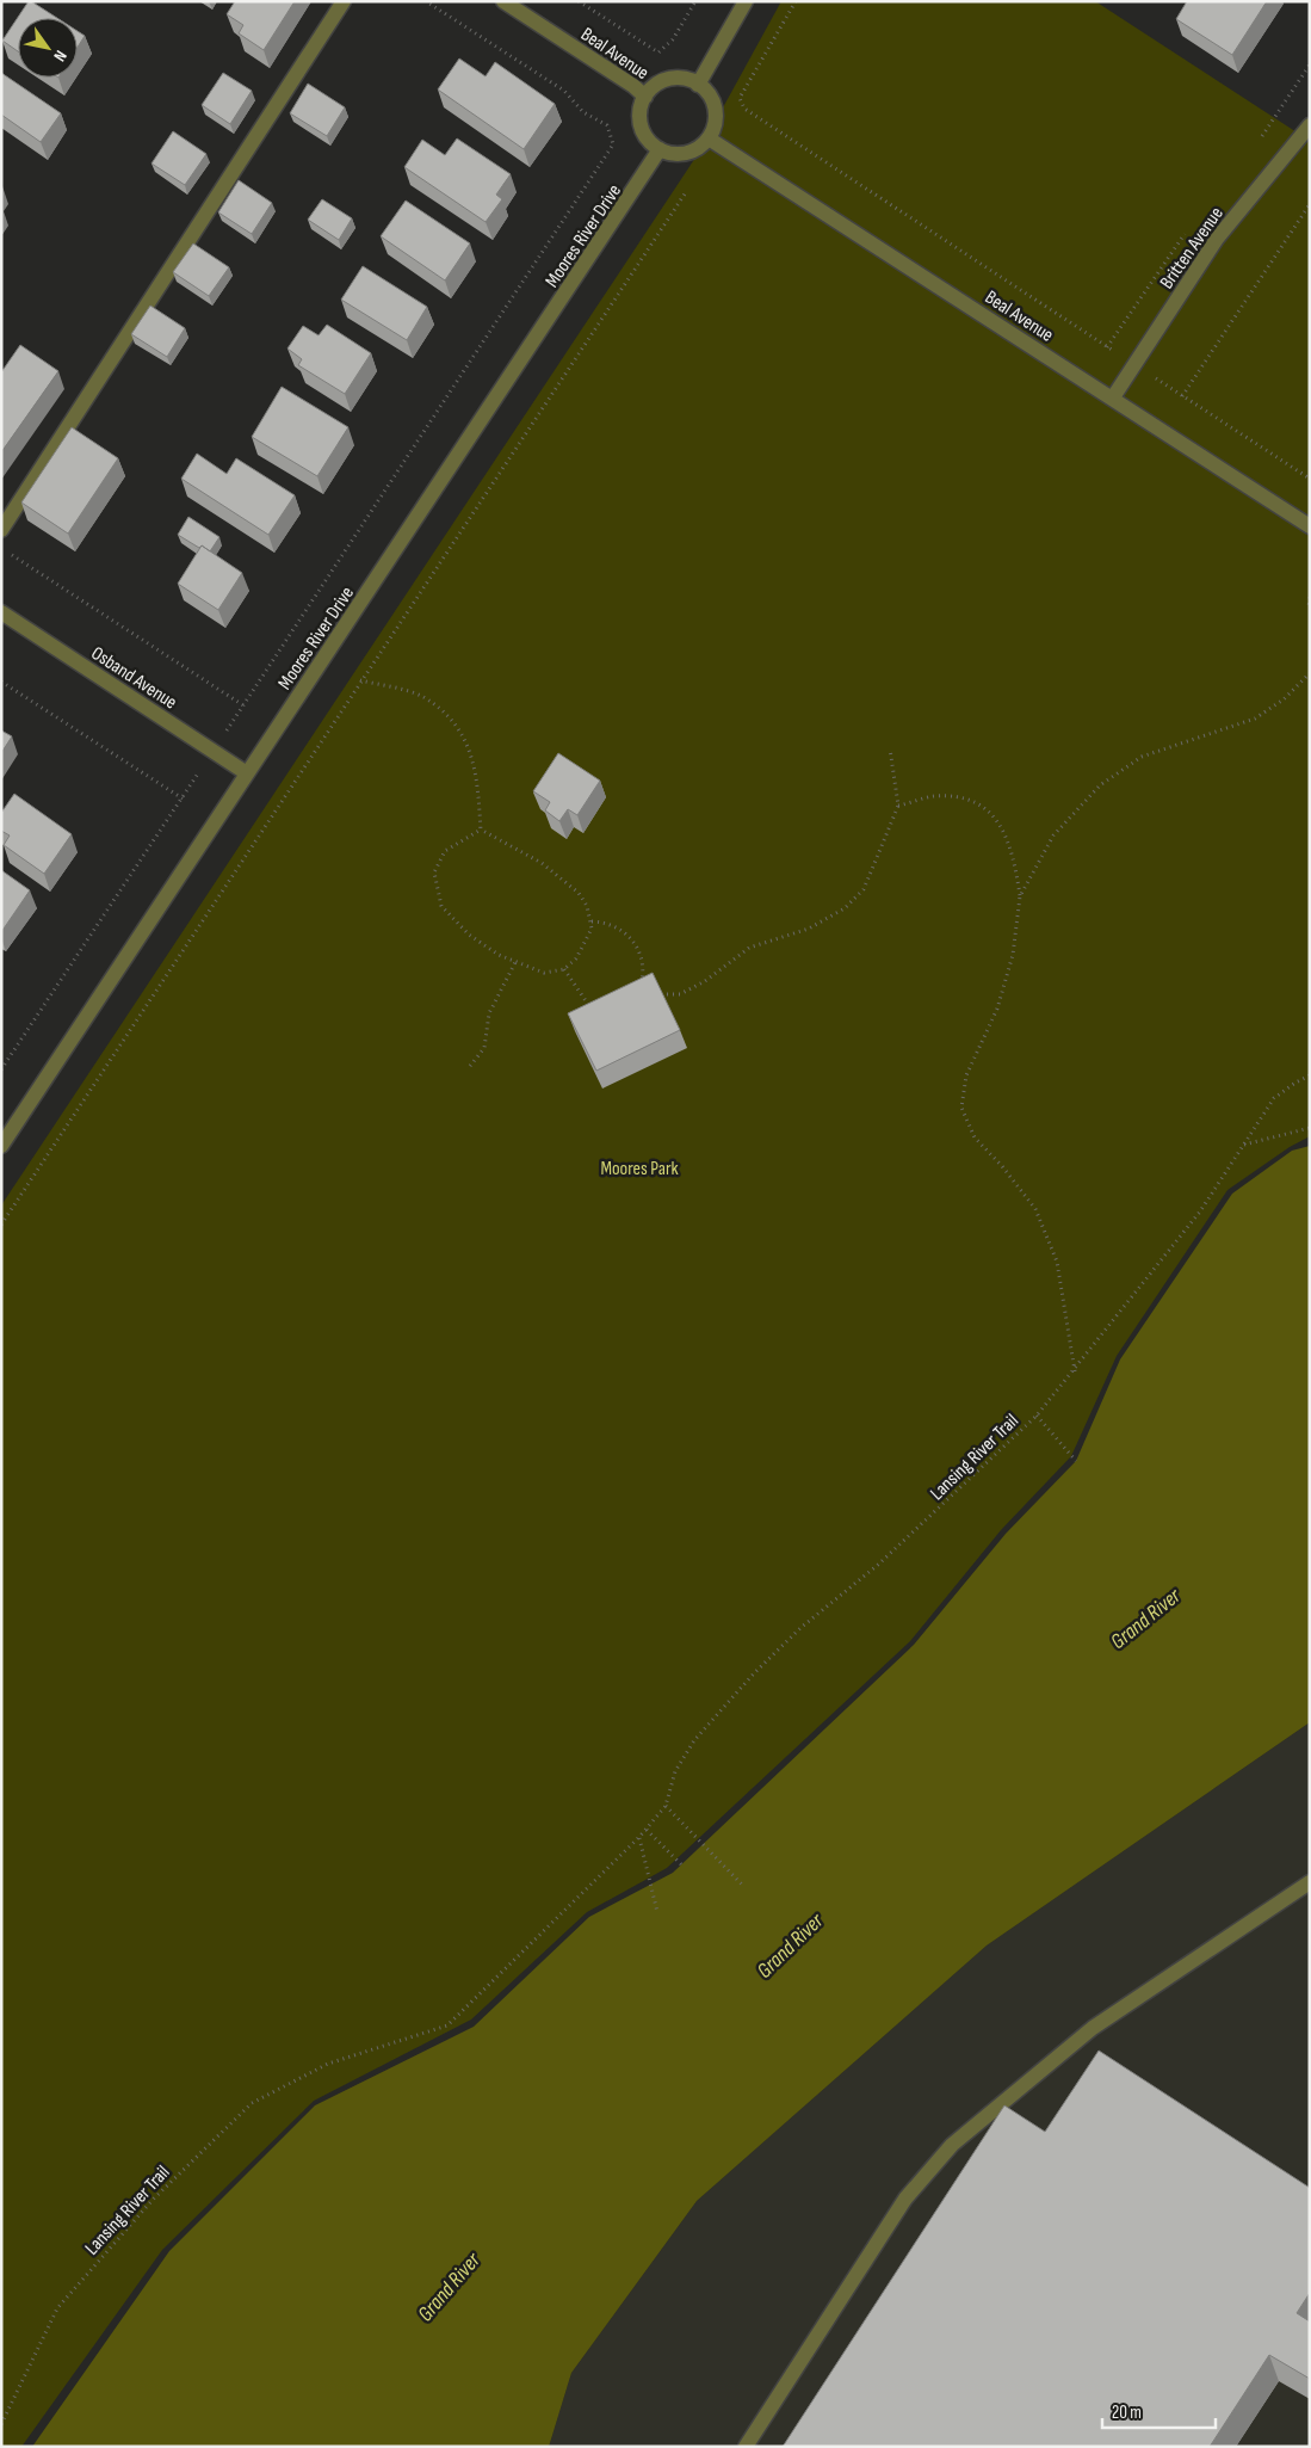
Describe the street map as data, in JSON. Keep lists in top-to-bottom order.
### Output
{
  "streets": {
    "street": [
      "Beal Avenue",
      "Moores River Drive",
      "Britten Avenue",
      "Osband Avenue"
    ],
    "path": ["Lansing River Trail"]
  },
  "crossings": [
    ["Beal Avenue", "Moores River Drive"],
    ["Beal Avenue", "Britten Avenue"],
    ["Moores River Drive", "Osband Avenue"]
  ],
  "water": ["Grand River"],
  "parks": ["Moores Park"],
  "scale_bar": "20 m",
  "north": "bottom right"
}
